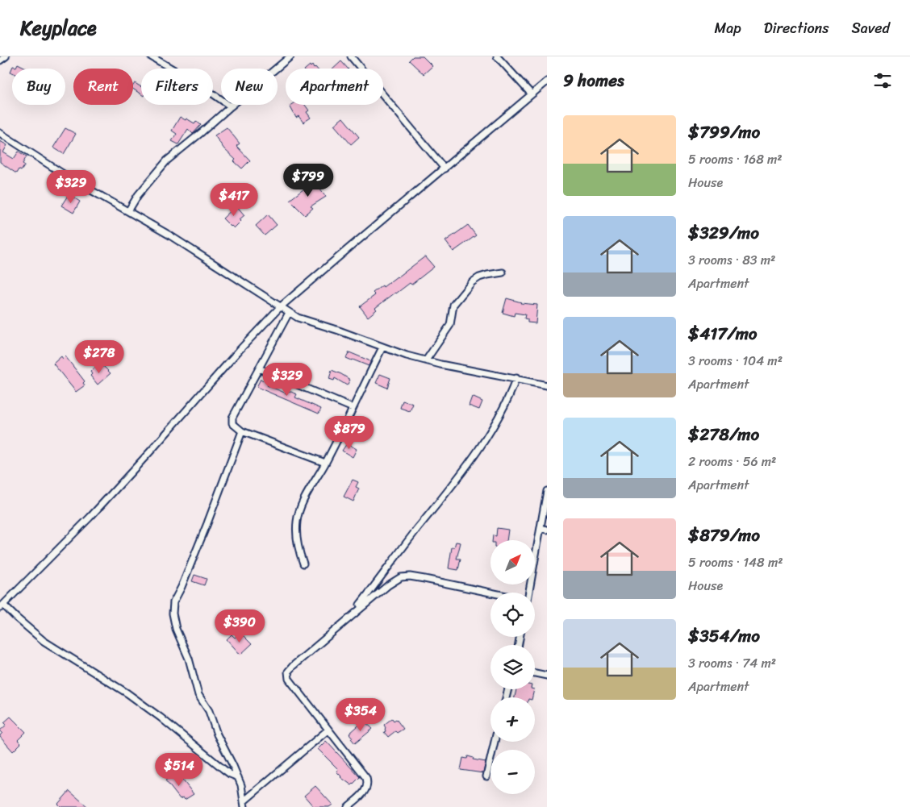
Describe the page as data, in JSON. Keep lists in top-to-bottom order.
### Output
{
  "north": "top right",
  "page": {
    "header": "Keyplace",
    "nav": ["Map", "Directions", "Saved"],
    "heading": "9 homes",
    "chip": [
      "Buy",
      "Rent",
      "Filters",
      "New",
      "Apartment"
    ],
    "list": [
      {
        "name": "$799/mo",
        "note": "5 rooms · 168 m² · House"
      },
      {
        "name": "$329/mo",
        "note": "3 rooms · 83 m² · Apartment"
      },
      {
        "name": "$417/mo",
        "note": "3 rooms · 104 m² · Apartment"
      },
      {
        "name": "$278/mo",
        "note": "2 rooms · 56 m² · Apartment"
      },
      {
        "name": "$879/mo",
        "note": "5 rooms · 148 m² · House"
      },
      {
        "name": "$354/mo",
        "note": "3 rooms · 74 m² · Apartment"
      }
    ],
    "price": [
      "$799",
      "$329",
      "$417",
      "$278",
      "$329",
      "$879",
      "$390",
      "$354",
      "$514"
    ],
    "map_buttons": ["+", "−"]
  }
}
